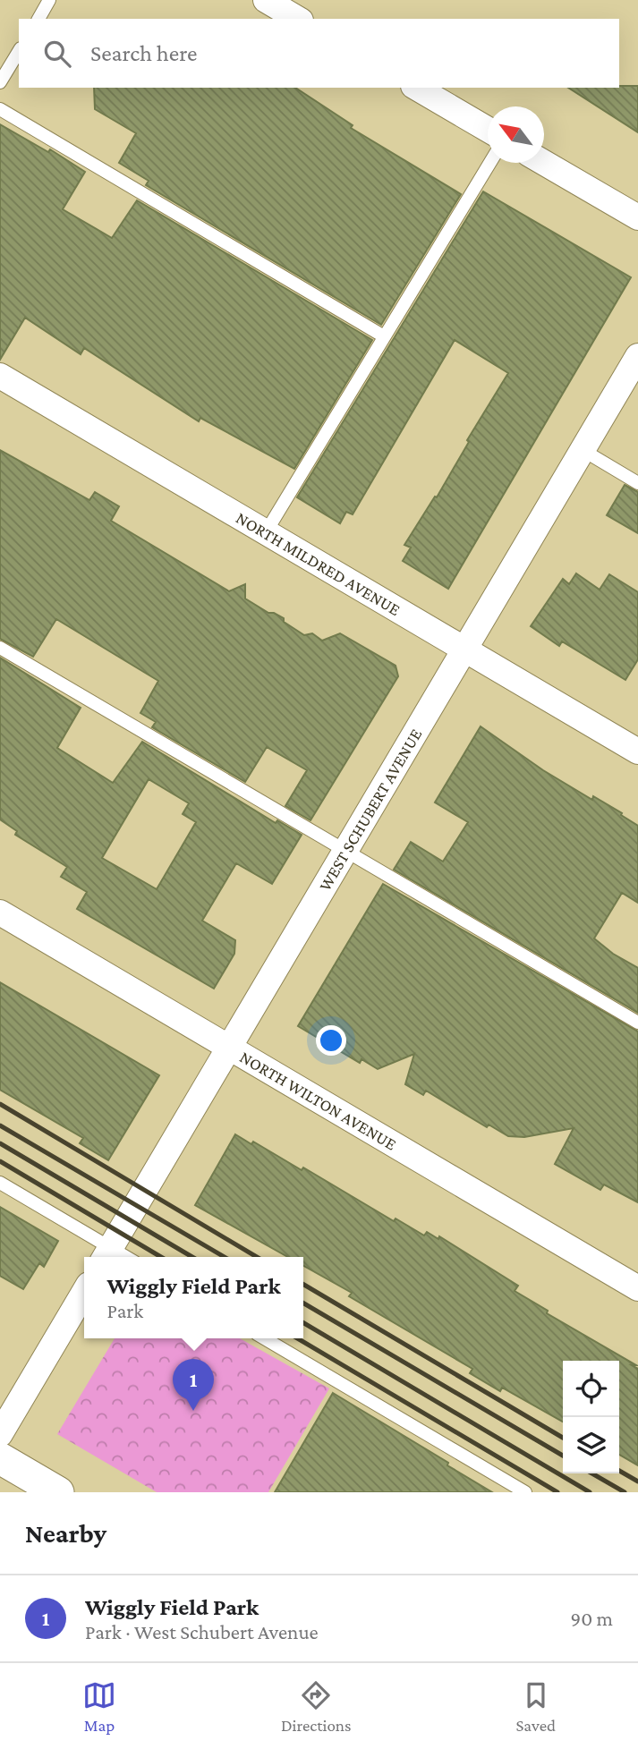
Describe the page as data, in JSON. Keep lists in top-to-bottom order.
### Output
{
  "streets": {
    "street": ["NORTH MILDRED AVENUE", "WEST SCHUBERT AVENUE", "NORTH WILTON AVENUE"]
  },
  "crossings": [
    ["NORTH MILDRED AVENUE", "WEST SCHUBERT AVENUE"],
    ["WEST SCHUBERT AVENUE", "NORTH WILTON AVENUE"]
  ],
  "north": "top left",
  "page": {
    "search": "Search here",
    "popup": ["Wiggly Field Park", "Park"],
    "pins": "1",
    "heading": "Nearby",
    "list": [
      {
        "mark": "1",
        "name": "Wiggly Field Park",
        "note": "Park · West Schubert Avenue",
        "value": "90 m"
      }
    ],
    "nav": ["Map", "Directions", "Saved"]
  }
}
